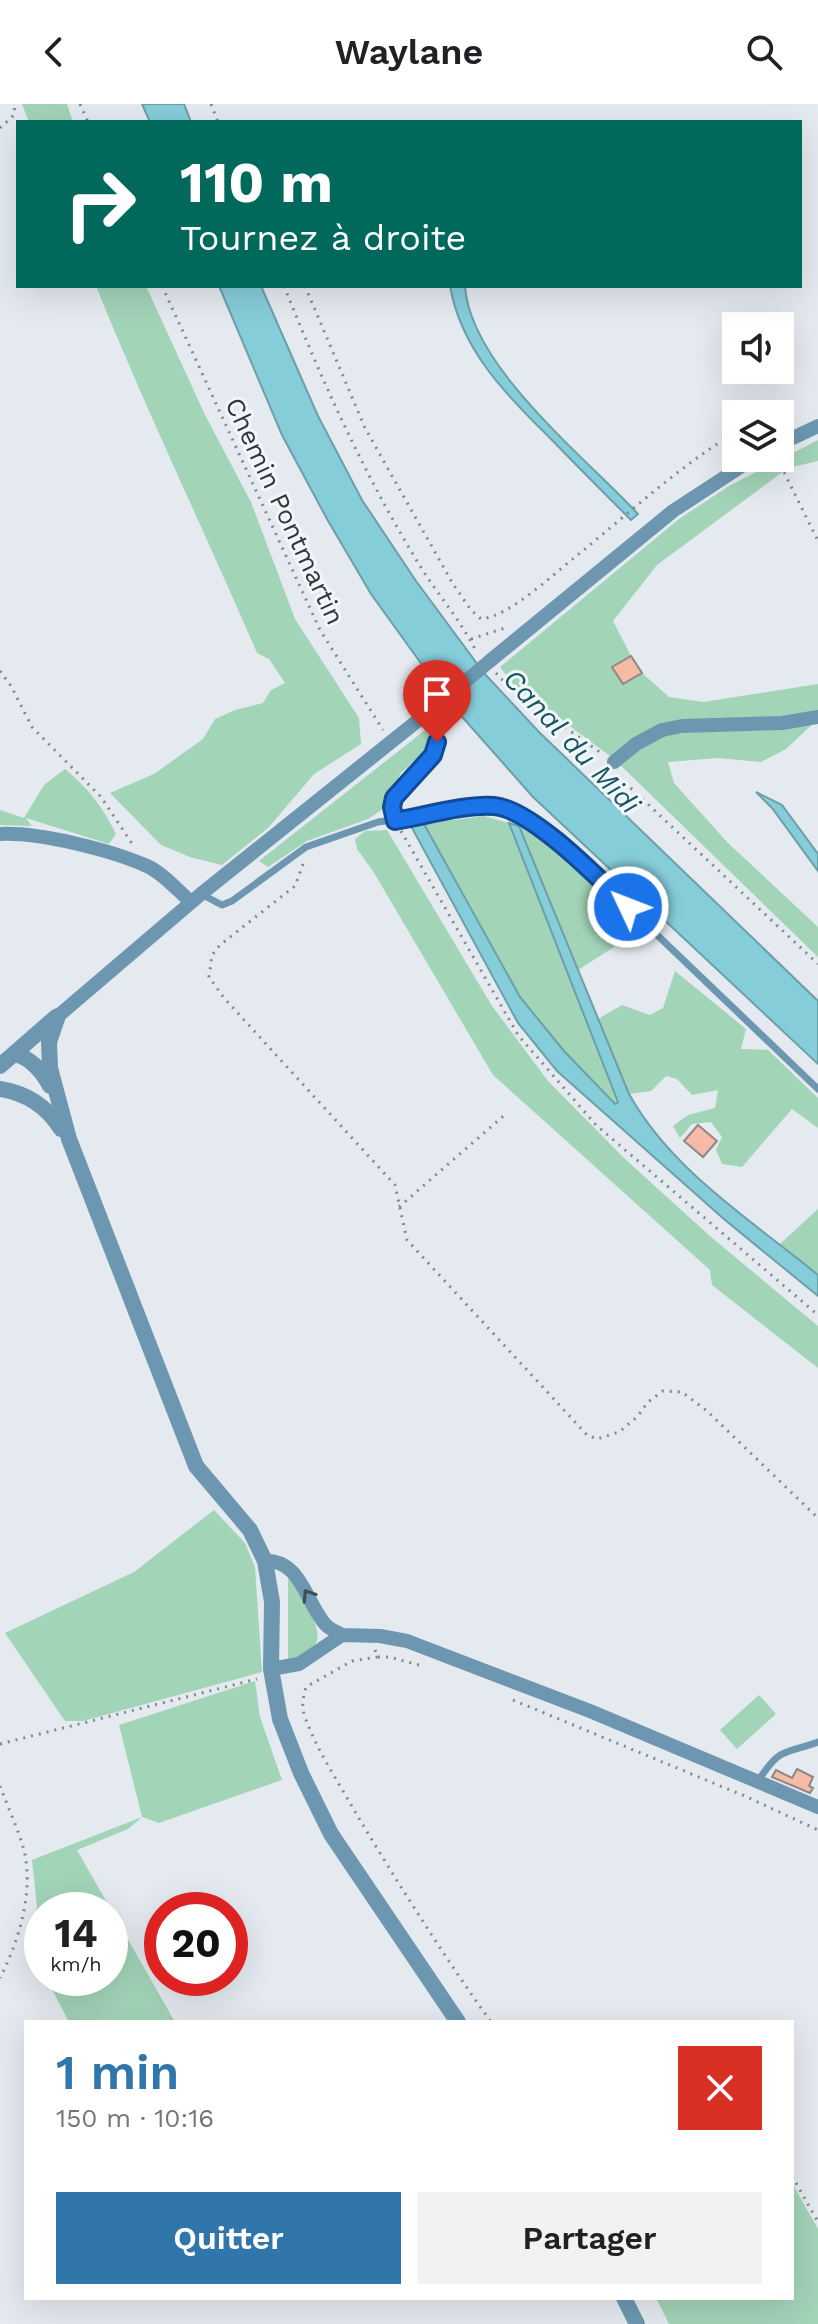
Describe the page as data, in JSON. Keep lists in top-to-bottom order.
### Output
{
  "streets": {
    "path": ["Chemin Pontmartin"]
  },
  "water": ["Canal du Midi"],
  "page": {
    "header": "Waylane",
    "turn": ["110 m", "Tournez à droite"],
    "speed": "14 km/h",
    "limit": "20",
    "heading": ["1 min", "150 m · 10:16"],
    "buttons": ["Quitter", "Partager"]
  }
}
